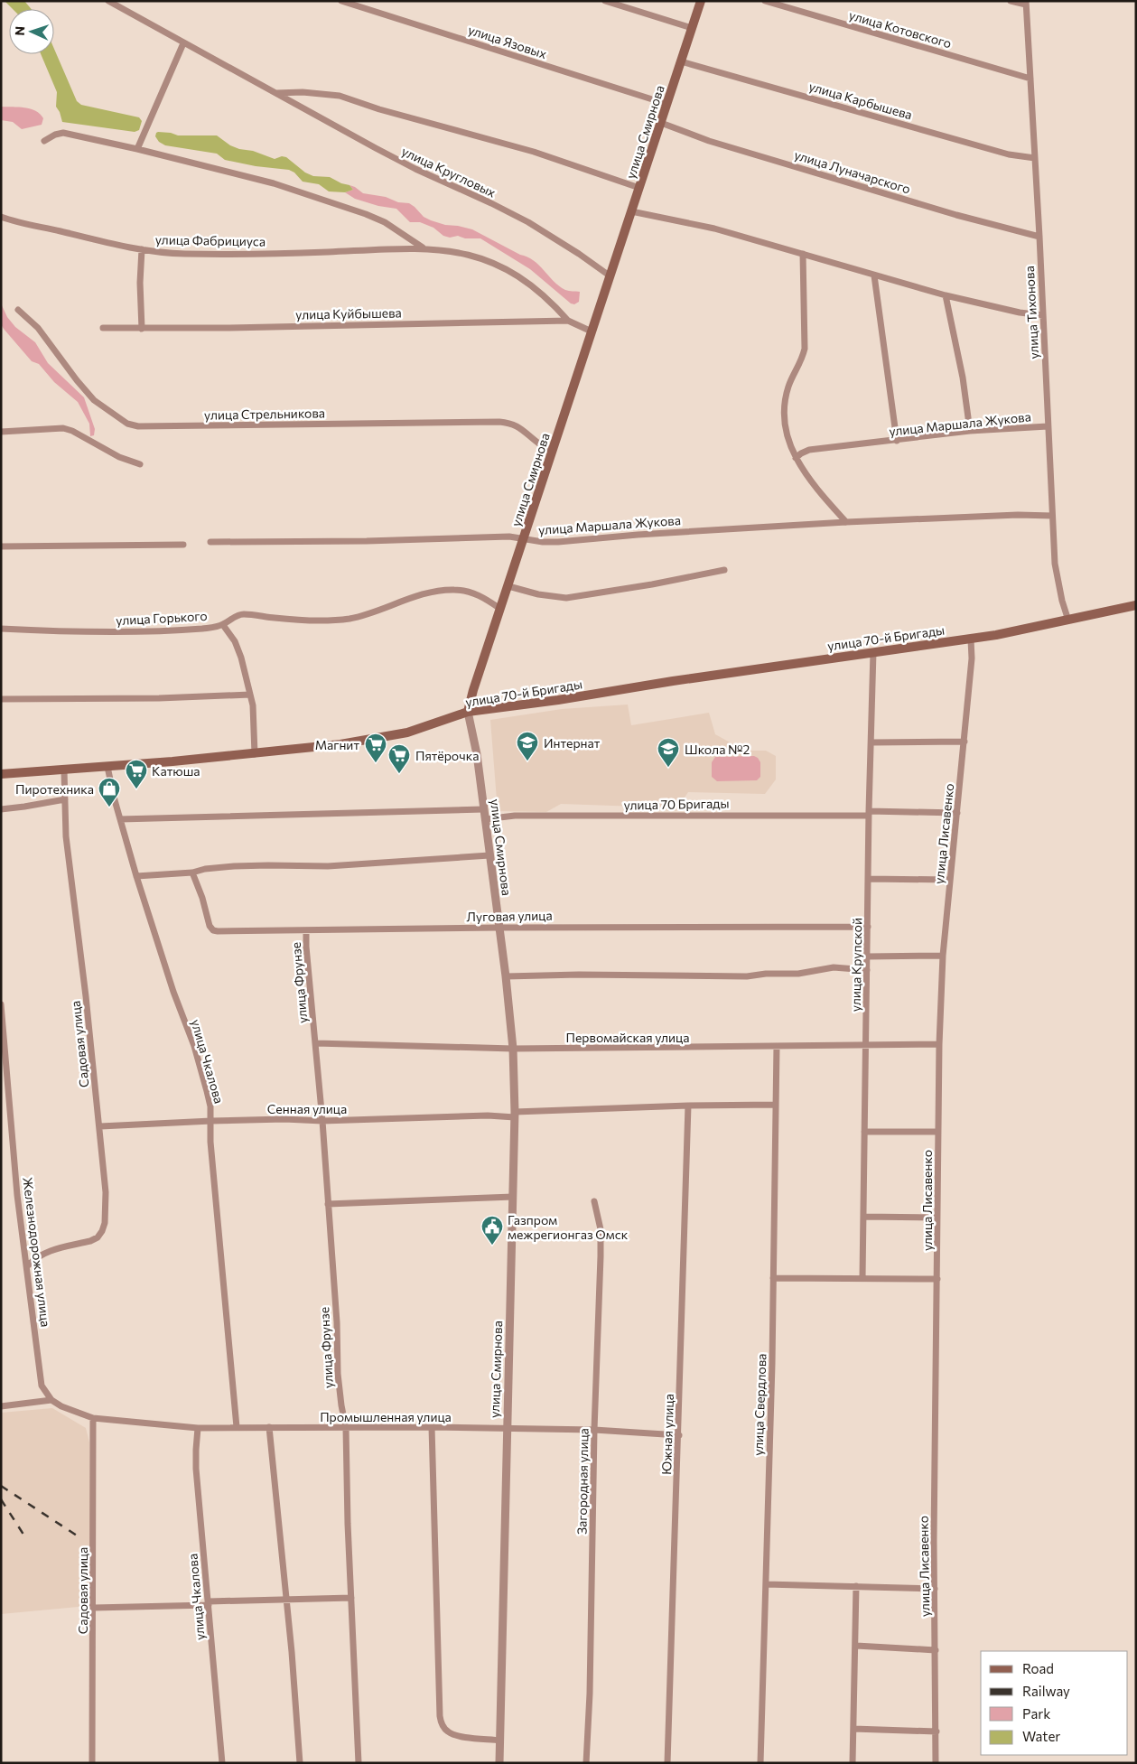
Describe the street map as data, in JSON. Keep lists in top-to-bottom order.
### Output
{
  "streets": {
    "main road": ["улица Смирнова", "улица 70-й Бригады"],
    "street": [
      "улица Котовского",
      "улица Язовых",
      "улица Карбышева",
      "улица Кругловых",
      "улица Луначарского",
      "улица Фабрициуса",
      "улица Тихонова",
      "улица Куйбышева",
      "улица Стрельникова",
      "улица Маршала Жукова",
      "улица Горького",
      "улица 70 Бригады",
      "улица Лисавенко",
      "Луговая улица",
      "улица Крупской",
      "улица Фрунзе",
      "Первомайская улица",
      "Садовая улица",
      "улица Чкалова",
      "Сенная улица",
      "Железнодорожная улица",
      "улица Свердлова",
      "Промышленная улица",
      "Южная улица",
      "Загородная улица"
    ]
  },
  "crossings": [
    ["улица Котовского", "улица Тихонова"],
    ["улица Язовых", "улица Смирнова"],
    ["улица Карбышева", "улица Смирнова"],
    ["улица Карбышева", "улица Тихонова"],
    ["улица Смирнова", "улица Кругловых"],
    ["улица Смирнова", "улица Луначарского"],
    ["улица Смирнова", "улица Куйбышева"],
    ["улица Смирнова", "улица Стрельникова"],
    ["улица Смирнова", "улица Маршала Жукова"],
    ["улица Смирнова", "улица Горького"],
    ["улица Смирнова", "улица 70-й Бригады"],
    ["улица Смирнова", "улица 70 Бригады"],
    ["улица Смирнова", "Луговая улица"],
    ["улица Смирнова", "Первомайская улица"],
    ["улица Смирнова", "Сенная улица"],
    ["улица Смирнова", "Промышленная улица"],
    ["улица Луначарского", "улица Тихонова"],
    ["улица Фабрициуса", "улица Куйбышева"],
    ["улица Тихонова", "улица Маршала Жукова"],
    ["улица Тихонова", "улица 70-й Бригады"],
    ["улица 70-й Бригады", "улица Лисавенко"],
    ["улица 70-й Бригады", "улица Крупской"],
    ["улица 70-й Бригады", "Садовая улица"],
    ["улица 70-й Бригады", "улица Чкалова"],
    ["улица 70 Бригады", "улица Лисавенко"],
    ["улица 70 Бригады", "улица Крупской"],
    ["улица Лисавенко", "Первомайская улица"],
    ["Луговая улица", "улица Крупской"],
    ["Луговая улица", "улица Фрунзе"],
    ["улица Крупской", "Первомайская улица"],
    ["улица Фрунзе", "Первомайская улица"],
    ["улица Фрунзе", "Сенная улица"],
    ["улица Фрунзе", "Промышленная улица"],
    ["Первомайская улица", "улица Свердлова"],
    ["Садовая улица", "Сенная улица"],
    ["Садовая улица", "Железнодорожная улица"],
    ["Садовая улица", "Промышленная улица"],
    ["улица Чкалова", "Сенная улица"],
    ["улица Чкалова", "Промышленная улица"],
    ["Сенная улица", "улица Свердлова"],
    ["Сенная улица", "Южная улица"],
    ["Промышленная улица", "Южная улица"],
    ["Промышленная улица", "Загородная улица"]
  ],
  "places": {
    "school or university": ["Интернат", "Школа №2"],
    "supermarket": ["Магнит", "Пятёрочка", "Катюша"],
    "shop": ["Пиротехника"],
    "public building": ["Газпром межрегионгаз Омск"]
  },
  "legend": [
    "Road",
    "Railway",
    "Park",
    "Water"
  ],
  "north": "left"
}
